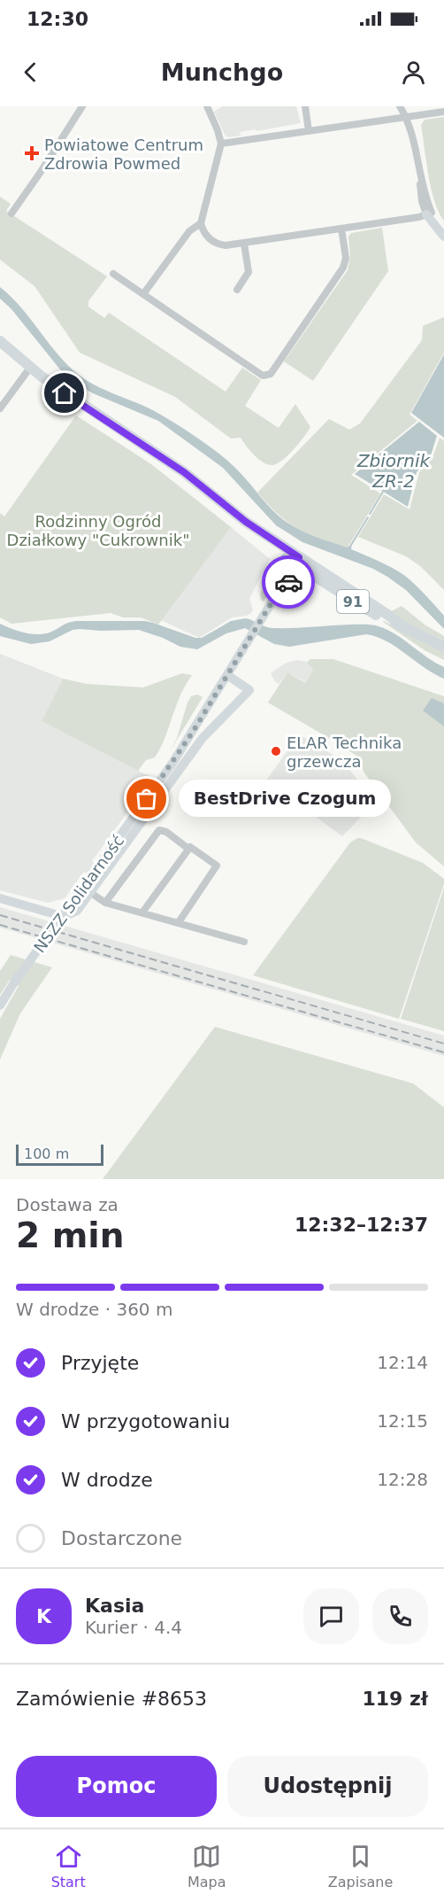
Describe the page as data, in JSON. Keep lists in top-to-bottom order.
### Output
{
  "streets": {
    "main road": ["91", "NSZZ Solidarność"]
  },
  "crossings": [
    ["91", "NSZZ Solidarność"]
  ],
  "water": ["Zbiornik ZR-2"],
  "parks": ["Rodzinny Ogród Działkowy \"Cukrownik\""],
  "places": {
    "health": ["Powiatowe Centrum Zdrowia Powmed"],
    "other": ["ELAR Technika grzewcza", "BestDrive Czogum"]
  },
  "scale_bar": "100 m",
  "page": {
    "status": "12:30",
    "header": "Munchgo",
    "bubble": "BestDrive Czogum",
    "scale": "100 m",
    "heading": ["2 min", "Dostawa za", "12:32–12:37"],
    "panel": [
      "Kasia",
      "Kurier · 4.4",
      "Zamówienie #8653",
      "119 zł"
    ],
    "bar": "W drodze · 360 m",
    "list": [
      ["Przyjęte", "12:14"],
      ["W przygotowaniu", "12:15"],
      ["W drodze", "12:28"],
      "Dostarczone"
    ],
    "round": "K",
    "buttons": ["Pomoc", "Udostępnij"],
    "tabs": ["Start", "Mapa", "Zapisane"]
  }
}
